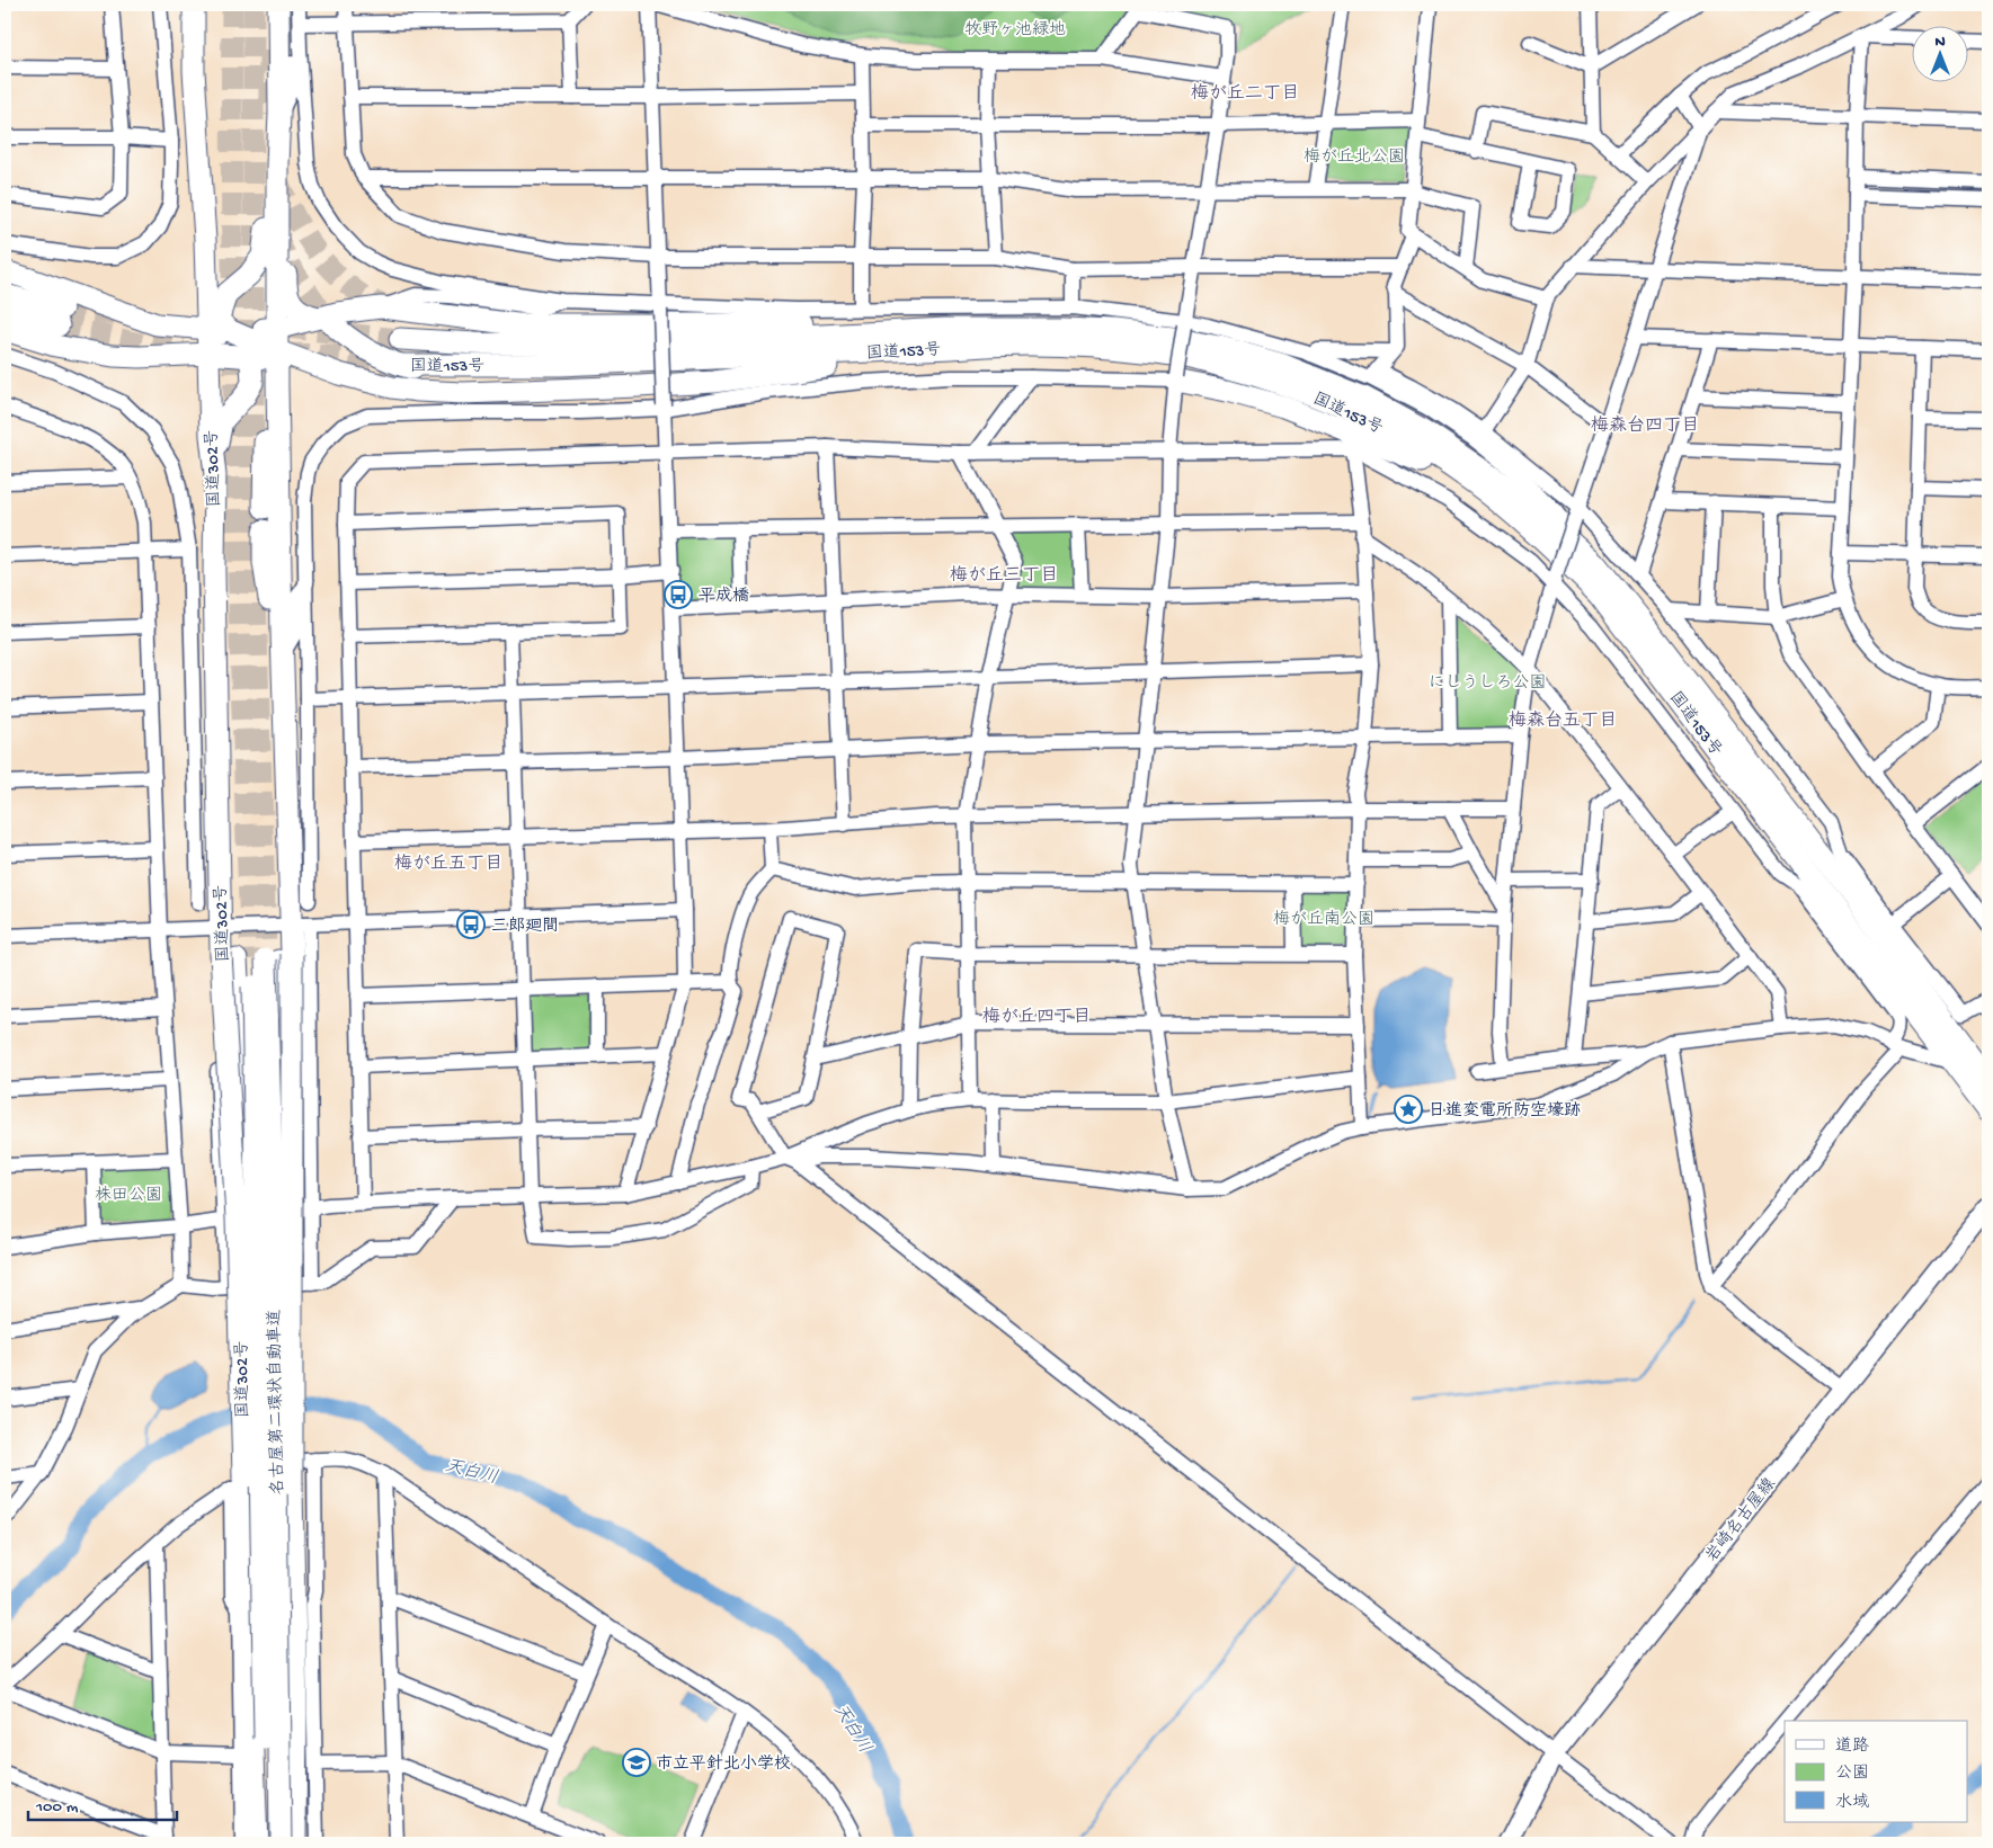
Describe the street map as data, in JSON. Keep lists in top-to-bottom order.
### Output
{
  "streets": {
    "highway": ["国道153号", "国道302号", "名古屋第二環状自動車道"],
    "main road": ["岩崎名古屋線"]
  },
  "crossings": [
    ["国道302号", "名古屋第二環状自動車道"]
  ],
  "districts": [
    "梅が丘二丁目",
    "梅森台四丁目",
    "梅が丘三丁目",
    "梅森台五丁目",
    "梅が丘五丁目",
    "梅が丘四丁目"
  ],
  "water": ["天白川"],
  "parks": [
    "牧野ヶ池緑地",
    "梅が丘北公園",
    "にしうしろ公園",
    "梅が丘南公園",
    "株田公園"
  ],
  "places": {
    "bus stop": ["平成橋", "三郎廻間"],
    "place": ["日進変電所防空壕跡"],
    "school or university": ["市立平針北小学校"]
  },
  "legend": ["道路", "公園", "水域"],
  "scale_bar": "100 m",
  "north": "top"
}
